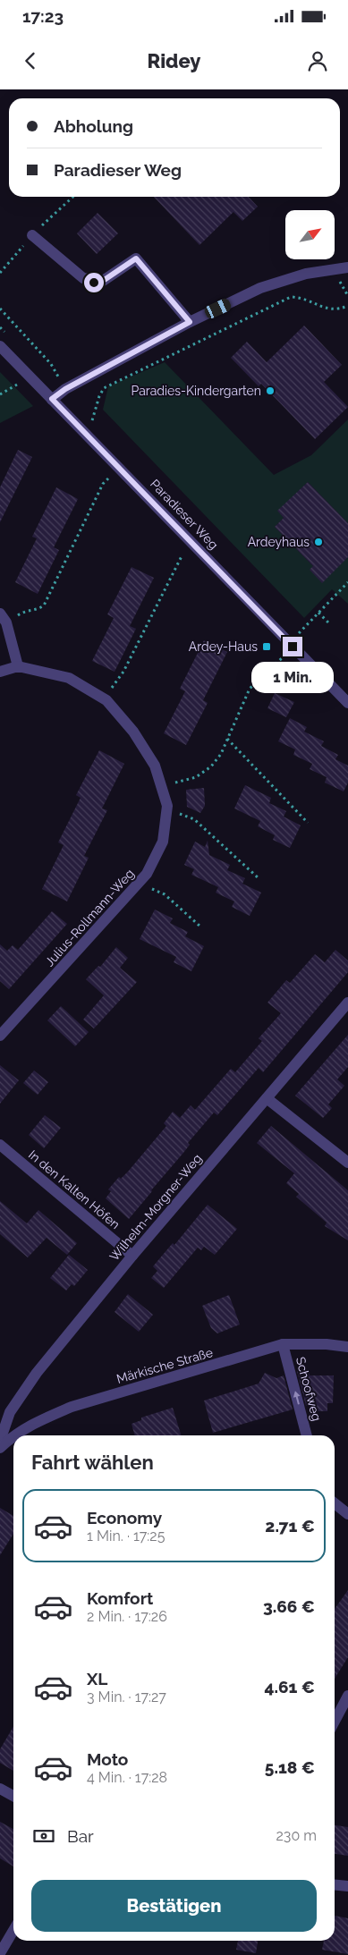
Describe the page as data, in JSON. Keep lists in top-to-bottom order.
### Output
{
  "streets": {
    "street": [
      "Paradieser Weg",
      "Julius-Rollmann-Weg",
      "In den Kalten Höfen",
      "Wilhelm-Morgner-Weg",
      "Märkische Straße",
      "Schoofweg"
    ]
  },
  "crossings": [
    ["In den Kalten Höfen", "Wilhelm-Morgner-Weg"],
    ["Märkische Straße", "Schoofweg"]
  ],
  "one_way": ["Schoofweg"],
  "places": {
    "other": ["Paradies-Kindergarten", "Ardeyhaus"],
    "transit": ["Ardey-Haus"]
  },
  "north": "top right",
  "page": {
    "status": "17:23",
    "header": "Ridey",
    "banner": ["Abholung", "Paradieser Weg"],
    "bubble": "1 Min.",
    "heading": "Fahrt wählen",
    "list": [
      {
        "name": "Economy",
        "note": "1 Min. · 17:25",
        "value": "2.71 €"
      },
      {
        "name": "Komfort",
        "note": "2 Min. · 17:26",
        "value": "3.66 €"
      },
      {
        "name": "XL",
        "note": "3 Min. · 17:27",
        "value": "4.61 €"
      },
      {
        "name": "Moto",
        "note": "4 Min. · 17:28",
        "value": "5.18 €"
      }
    ],
    "pay": ["Bar", "230 m"],
    "buttons": "Bestätigen"
  }
}
